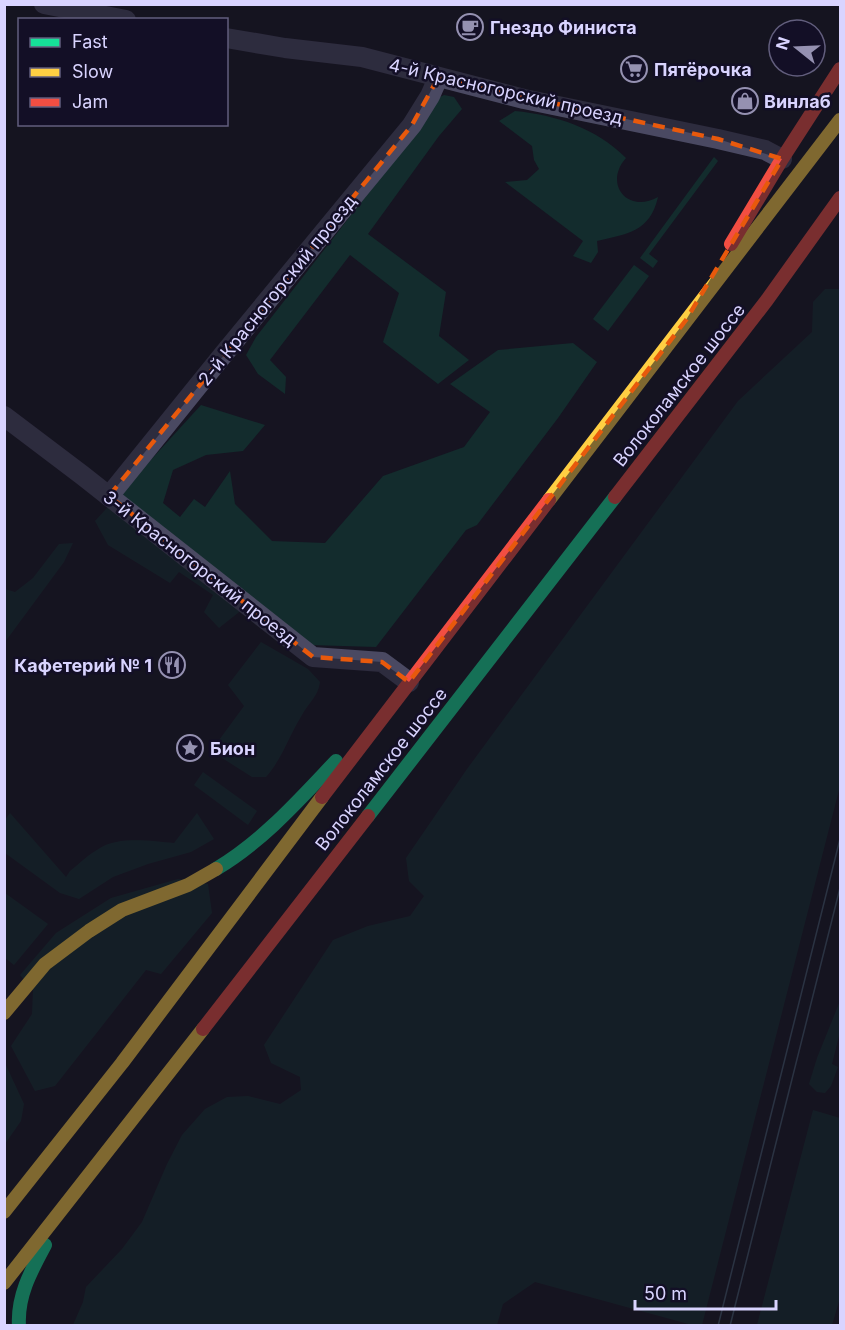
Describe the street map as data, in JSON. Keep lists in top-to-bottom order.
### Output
{
  "streets": {
    "main road": ["Волоколамское шоссе"],
    "street": ["4-й Красногорский проезд", "2-й Красногорский проезд", "3-й Красногорский проезд"]
  },
  "crossings": [
    ["4-й Красногорский проезд", "2-й Красногорский проезд"],
    ["4-й Красногорский проезд", "Волоколамское шоссе"],
    ["2-й Красногорский проезд", "3-й Красногорский проезд"],
    ["Волоколамское шоссе", "3-й Красногорский проезд"]
  ],
  "places": {
    "cafe": ["Гнездо Финиста"],
    "supermarket": ["Пятёрочка"],
    "shop": ["Винлаб"],
    "restaurant": ["Кафетерий № 1"],
    "place": ["Бион"]
  },
  "legend": ["Fast", "Slow", "Jam"],
  "scale_bar": "50 m",
  "north": "left"
}
